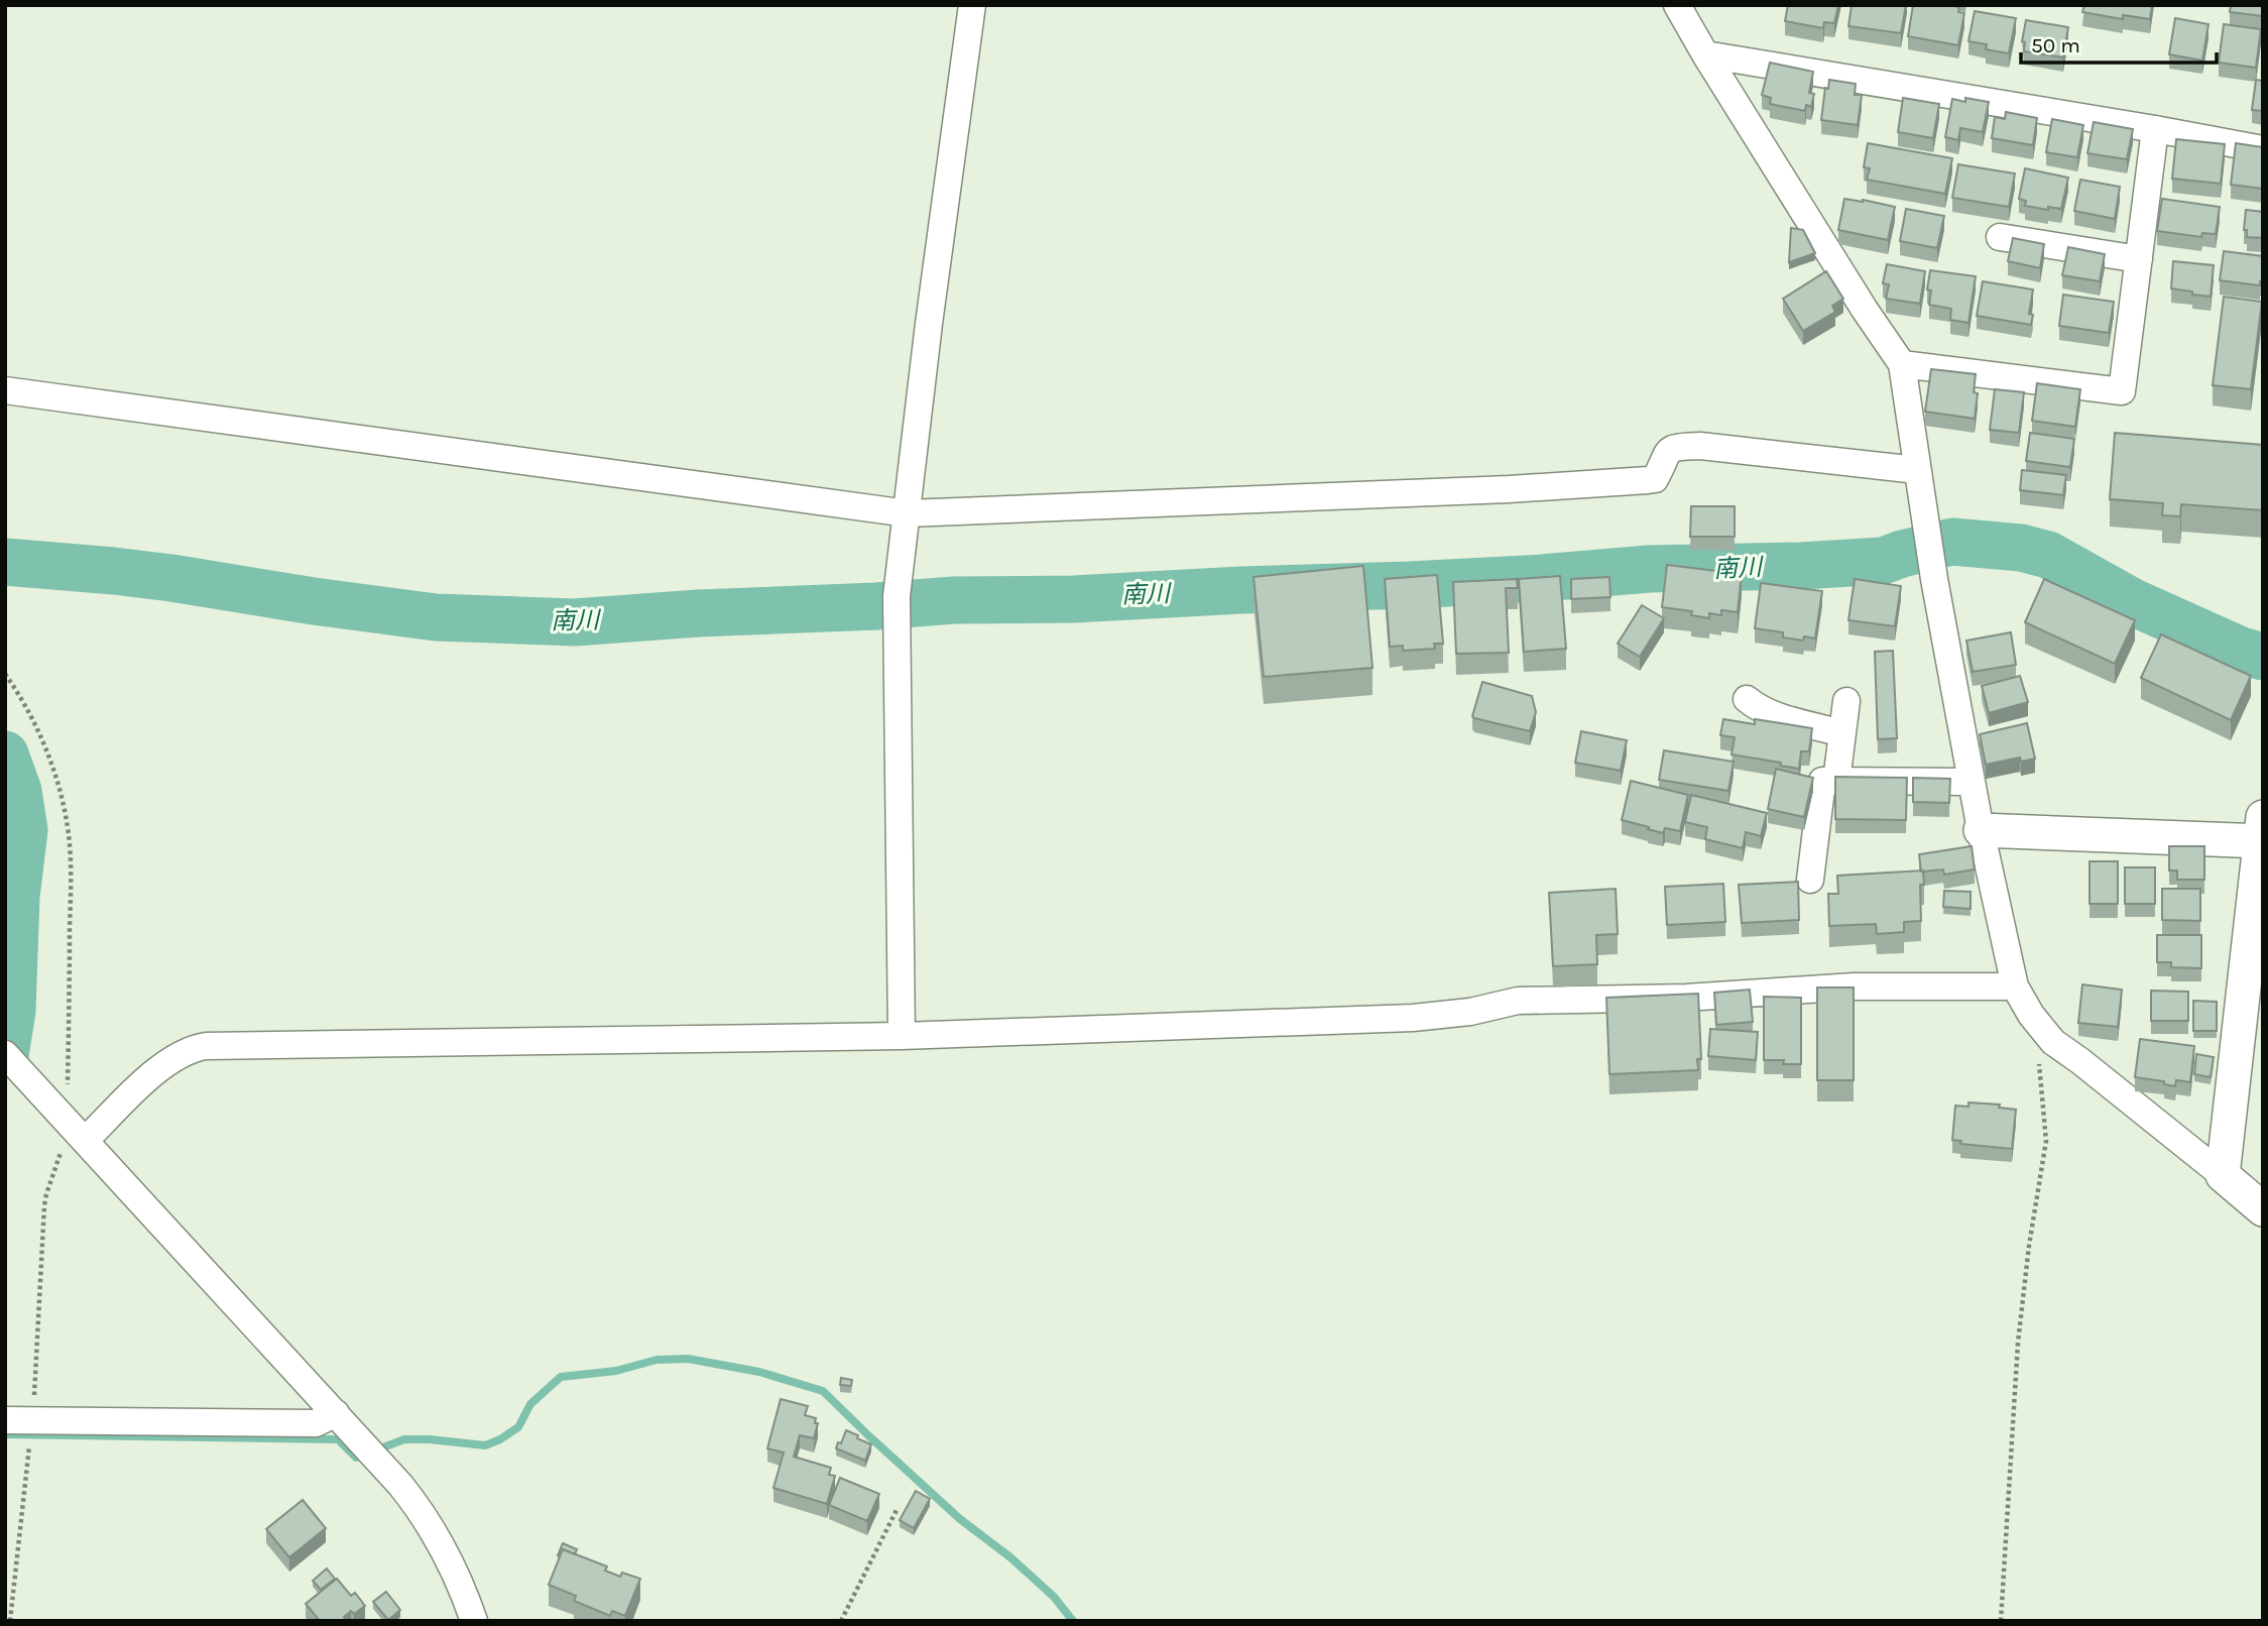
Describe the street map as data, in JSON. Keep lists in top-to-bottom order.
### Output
{
  "water": ["南川"],
  "scale_bar": "50 m"
}
